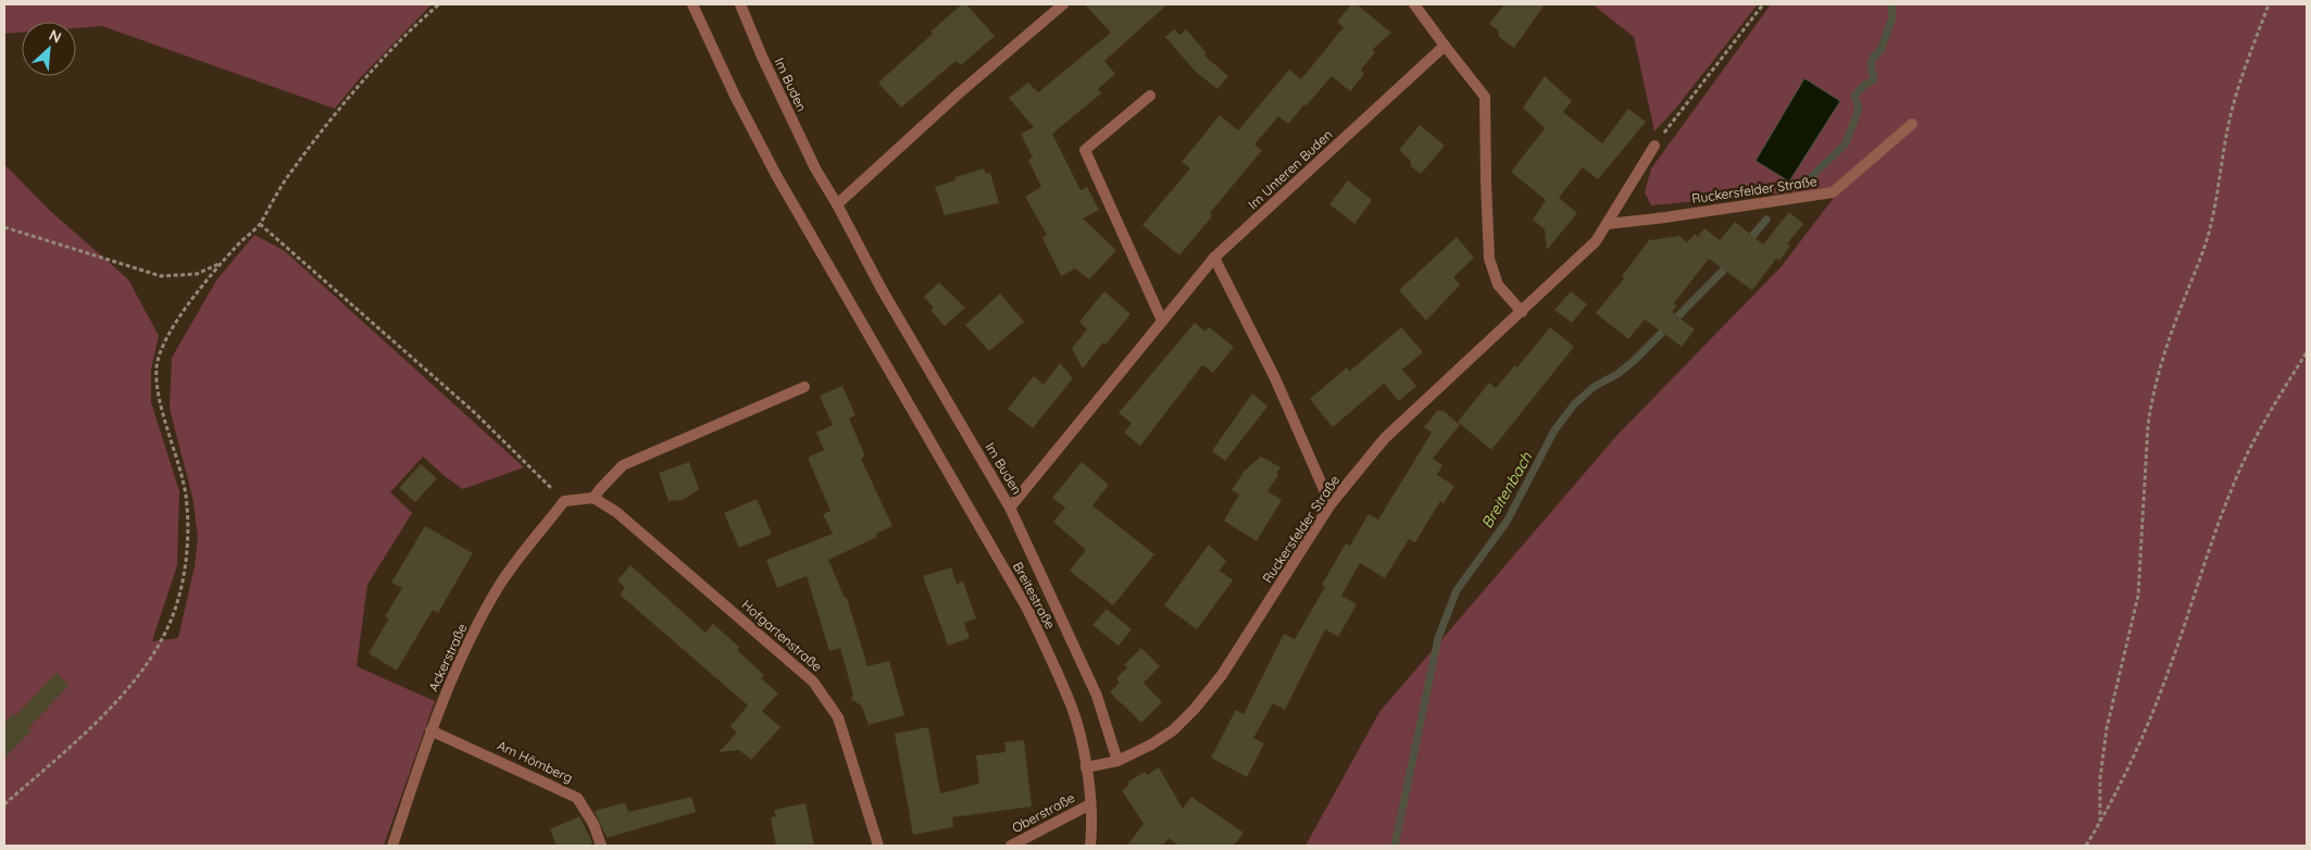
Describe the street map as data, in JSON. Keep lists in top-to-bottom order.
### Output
{
  "streets": {
    "street": [
      "Im Buden",
      "Im Unteren Buden",
      "Ruckersfelder Straße",
      "Breitestraße",
      "Hofgartenstraße",
      "Ackerstraße",
      "Am Hömberg",
      "Oberstraße"
    ]
  },
  "crossings": [
    ["Im Buden", "Im Unteren Buden"],
    ["Im Buden", "Ruckersfelder Straße"],
    ["Ruckersfelder Straße", "Breitestraße"],
    ["Breitestraße", "Oberstraße"],
    ["Ackerstraße", "Am Hömberg"]
  ],
  "water": ["Breitenbach"],
  "north": "top right"
}
